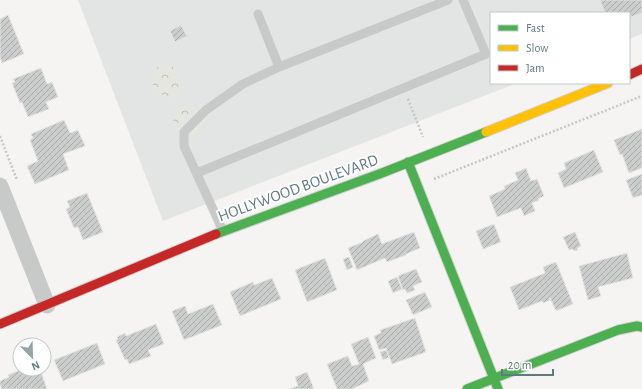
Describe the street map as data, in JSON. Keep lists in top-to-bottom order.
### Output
{
  "streets": {
    "street": ["HOLLYWOOD BOULEVARD"]
  },
  "legend": ["Fast", "Slow", "Jam"],
  "scale_bar": "20 m",
  "north": "bottom right"
}
